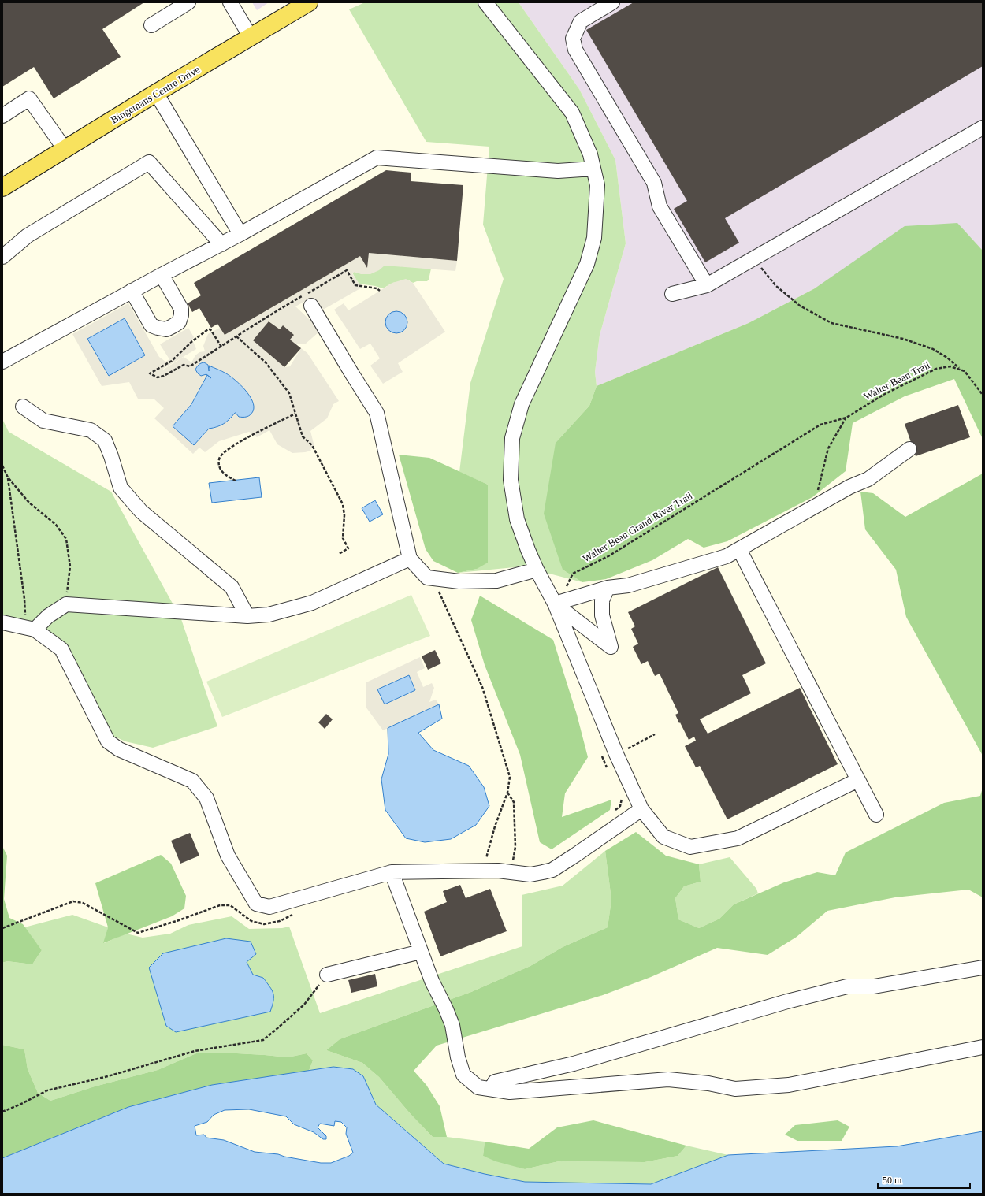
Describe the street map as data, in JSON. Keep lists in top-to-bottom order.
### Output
{
  "streets": {
    "main road": ["Bingemans Centre Drive"],
    "path": ["Walter Bean Trail", "Walter Bean Grand River Trail"]
  },
  "crossings": [
    ["Walter Bean Trail", "Walter Bean Grand River Trail"]
  ],
  "scale_bar": "50 m"
}
